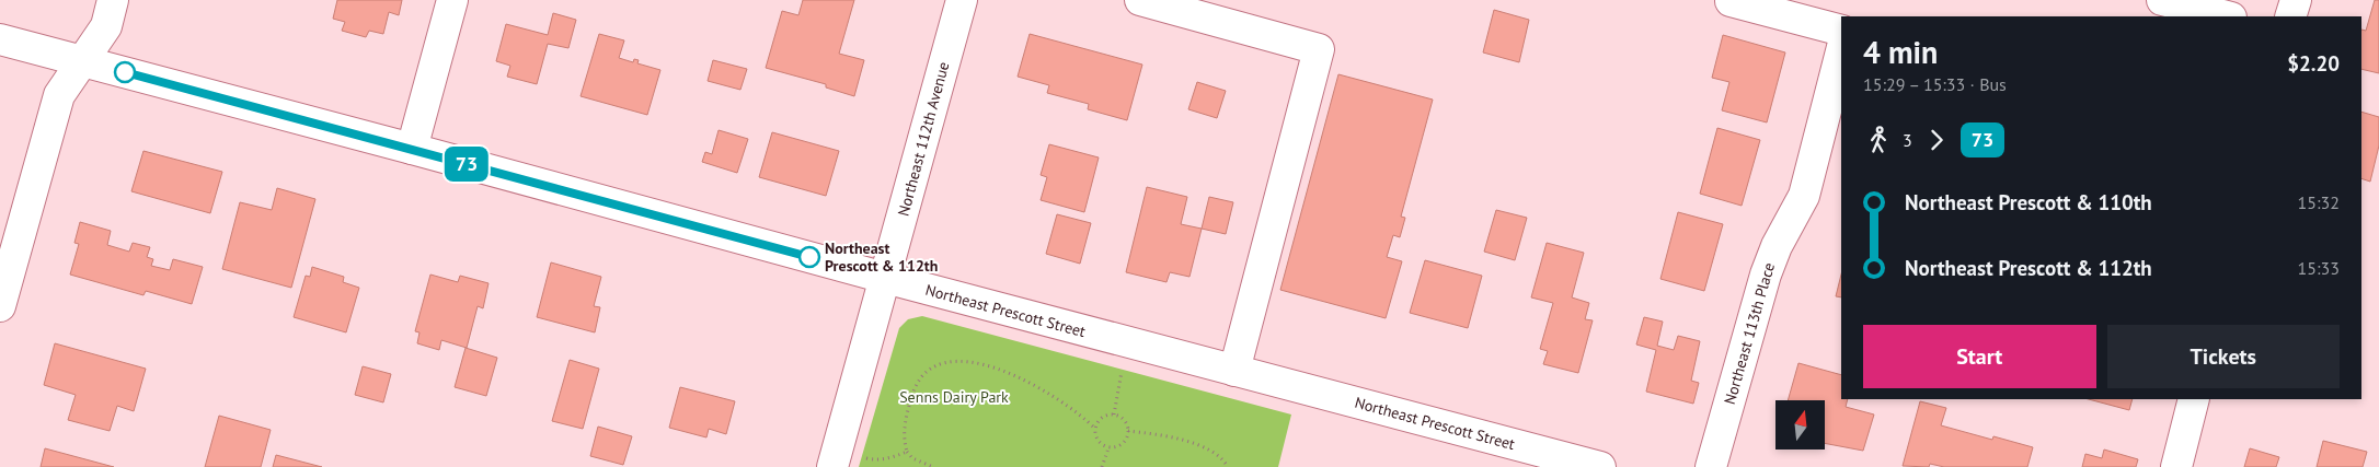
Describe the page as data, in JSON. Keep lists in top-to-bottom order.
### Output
{
  "streets": {
    "street": ["Northeast 112th Avenue", "Northeast Prescott Street", "Northeast 113th Place"]
  },
  "crossings": [
    ["Northeast 112th Avenue", "Northeast Prescott Street"]
  ],
  "parks": ["Senns Dairy Park"],
  "places": ["Northeast Prescott & 112th"],
  "lines": ["bus line 73"],
  "north": "top",
  "page": {
    "on_map": "73",
    "heading": ["4 min", "15:29 – 15:33 · Bus", "$2.20"],
    "legs": ["3", "73"],
    "list": [
      {
        "name": "Northeast Prescott & 110th",
        "value": "15:32"
      },
      {
        "name": "Northeast Prescott & 112th",
        "value": "15:33"
      }
    ],
    "buttons": ["Start", "Tickets"]
  }
}
